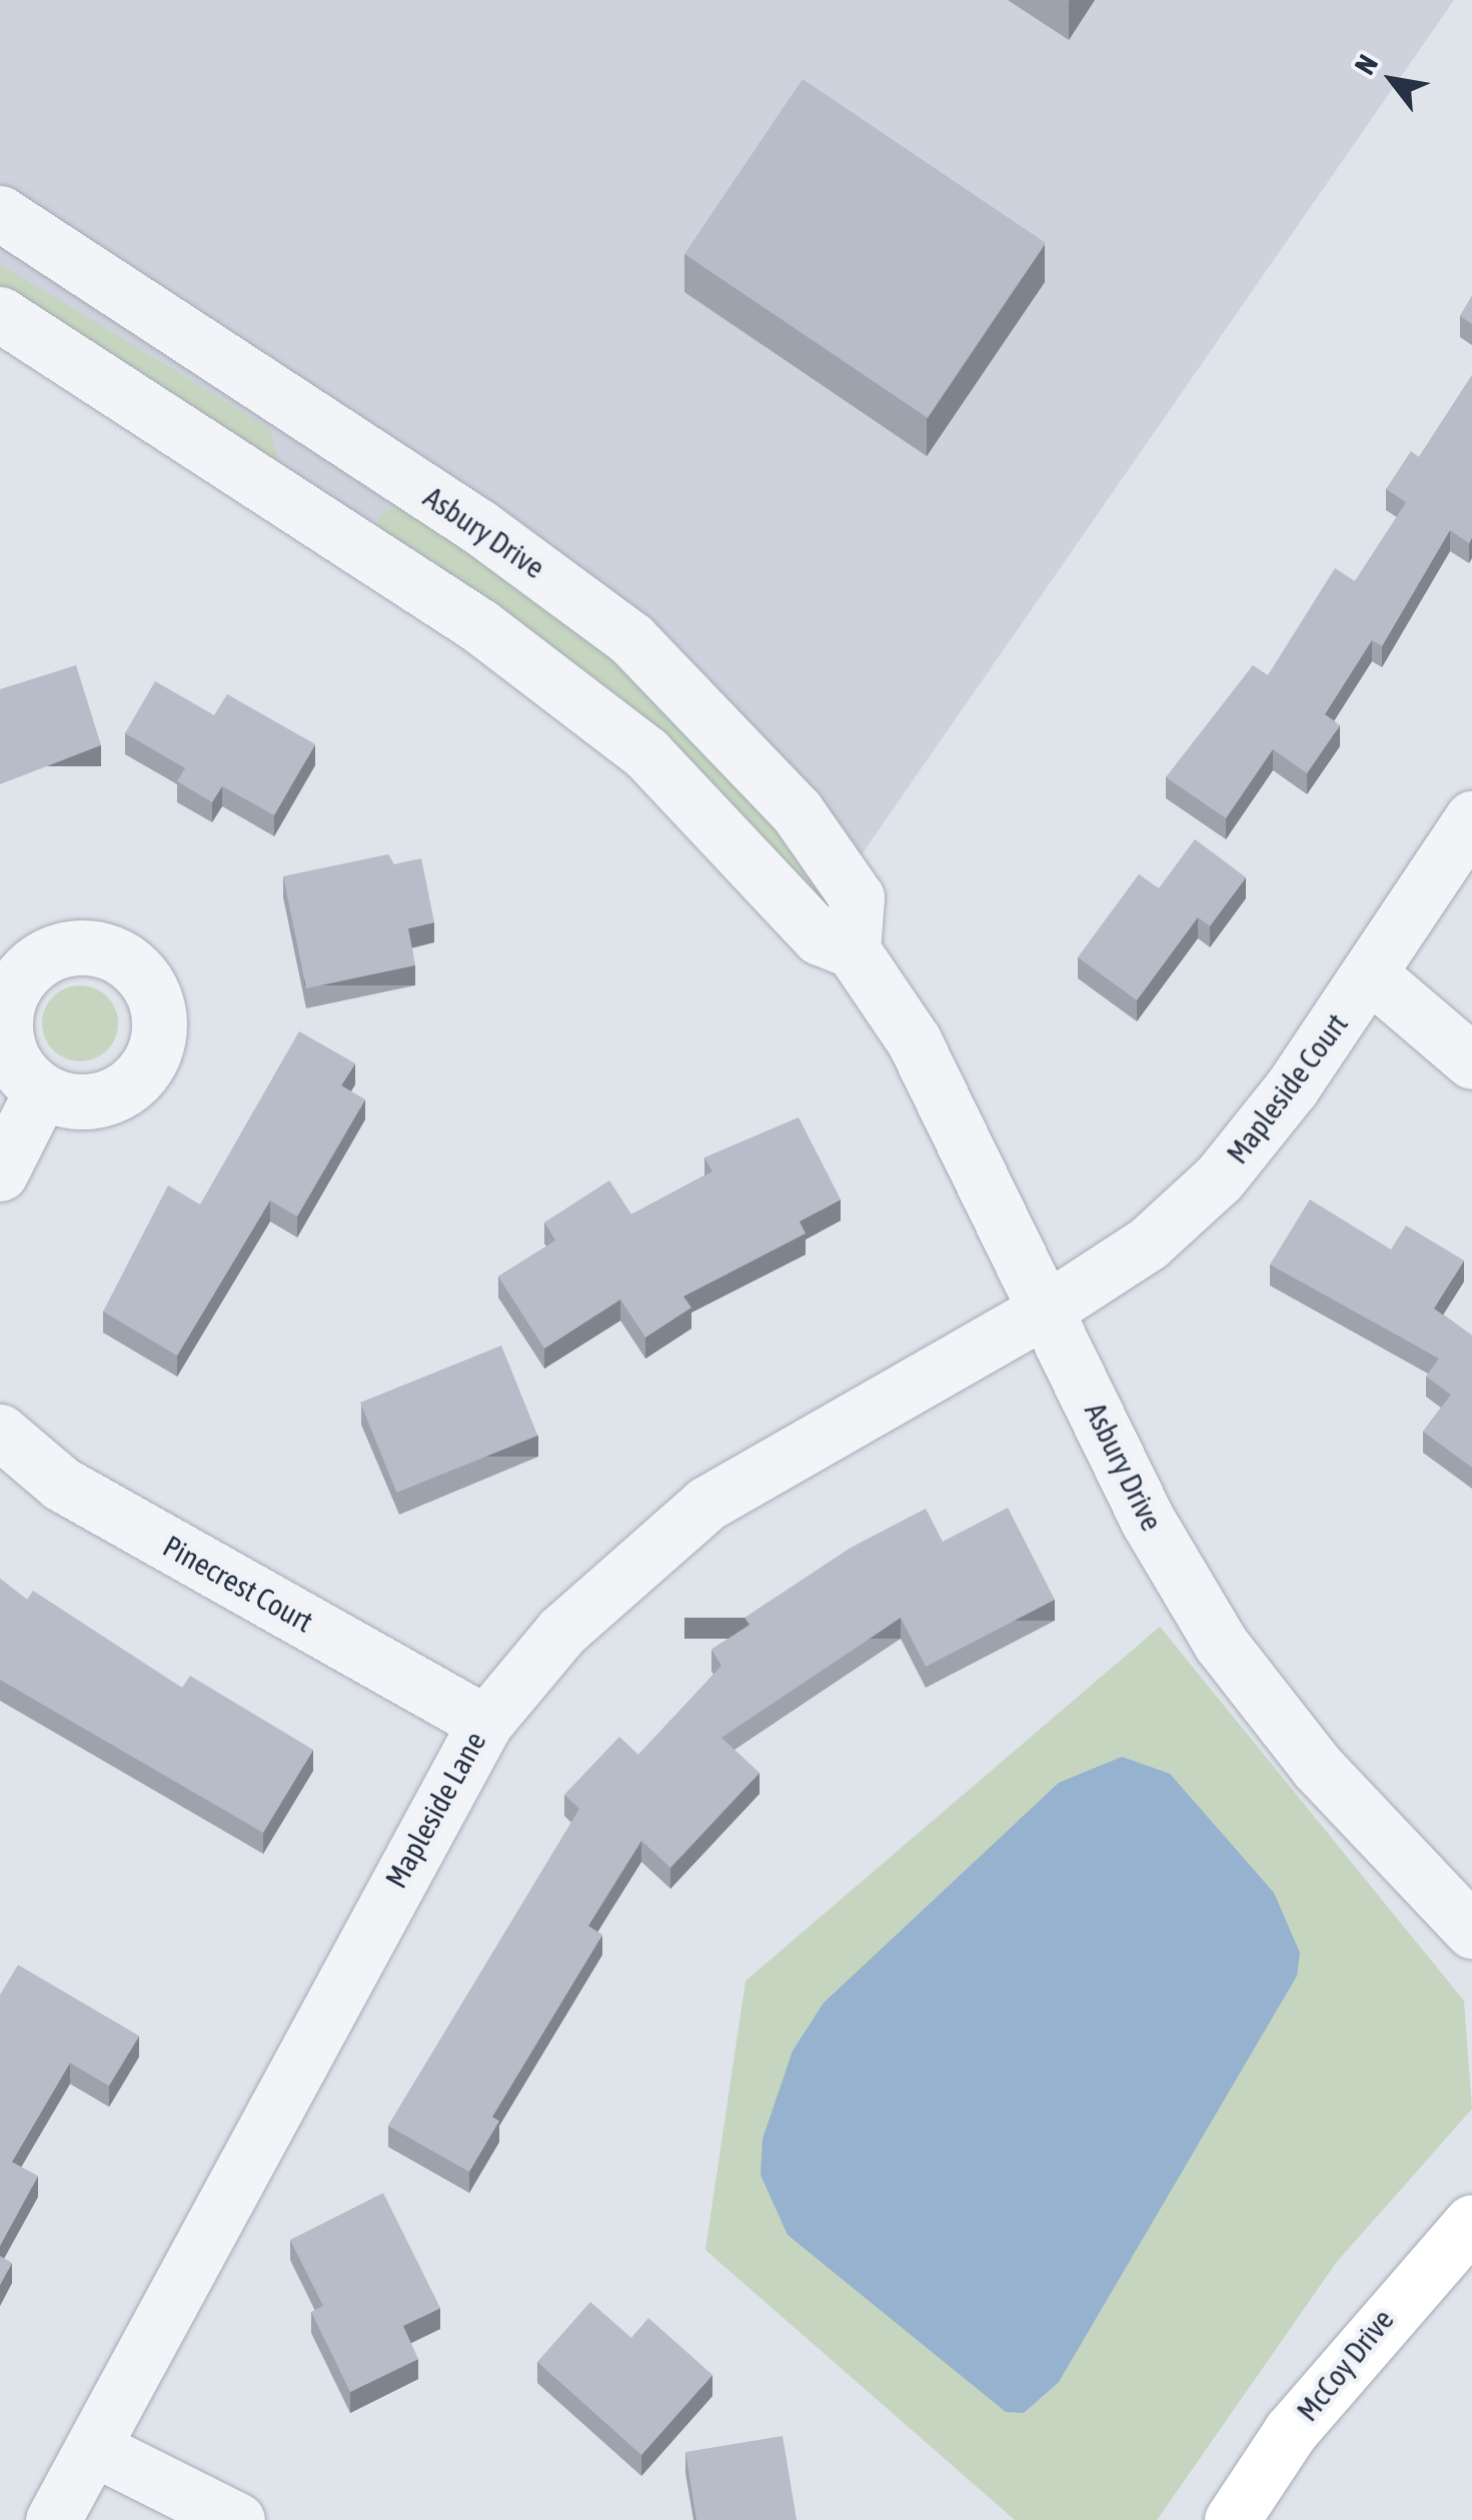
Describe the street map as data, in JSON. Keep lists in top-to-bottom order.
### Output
{
  "streets": {
    "street": [
      "Asbury Drive",
      "Mapleside Court",
      "Pinecrest Court",
      "Mapleside Lane",
      "McCoy Drive"
    ]
  },
  "crossings": [
    ["Asbury Drive", "Mapleside Court"],
    ["Asbury Drive", "Mapleside Lane"],
    ["Mapleside Court", "Mapleside Lane"],
    ["Pinecrest Court", "Mapleside Lane"]
  ],
  "north": "top left"
}
